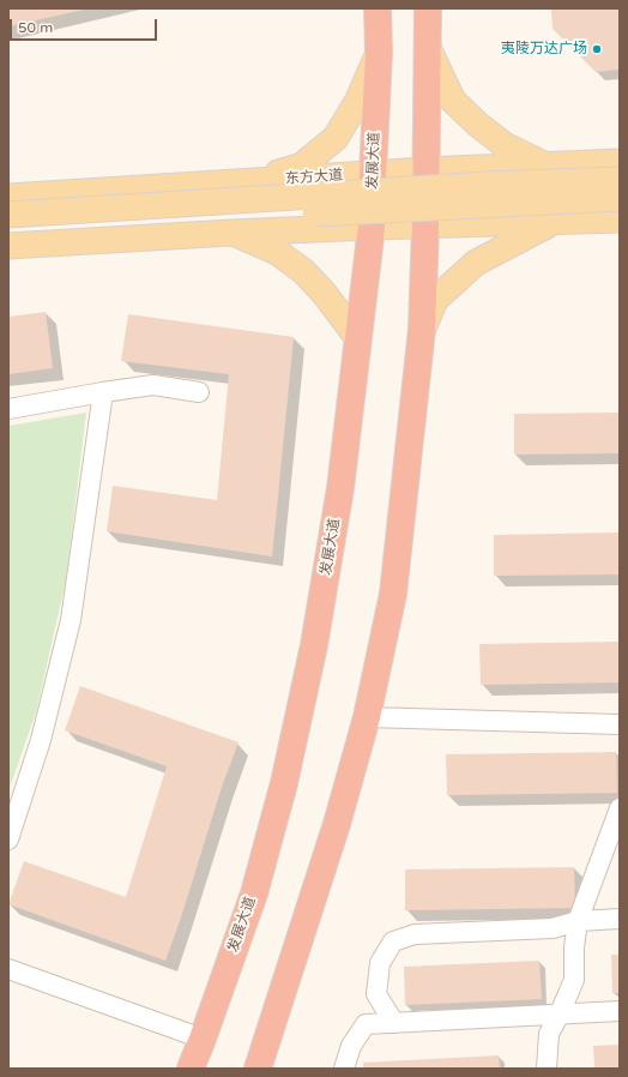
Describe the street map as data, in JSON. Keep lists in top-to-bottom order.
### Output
{
  "streets": {
    "highway": ["发展大道"],
    "main road": ["东方大道"]
  },
  "crossings": [
    ["发展大道", "东方大道"]
  ],
  "places": ["夷陵万达广场"],
  "scale_bar": "50 m"
}
